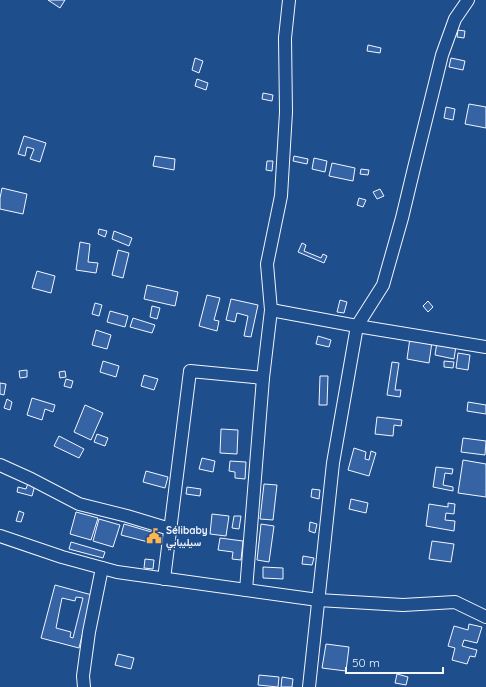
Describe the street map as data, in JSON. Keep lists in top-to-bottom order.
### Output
{
  "places": {
    "public building": ["Sélibaby سيليبابي"]
  },
  "scale_bar": "50 m"
}
